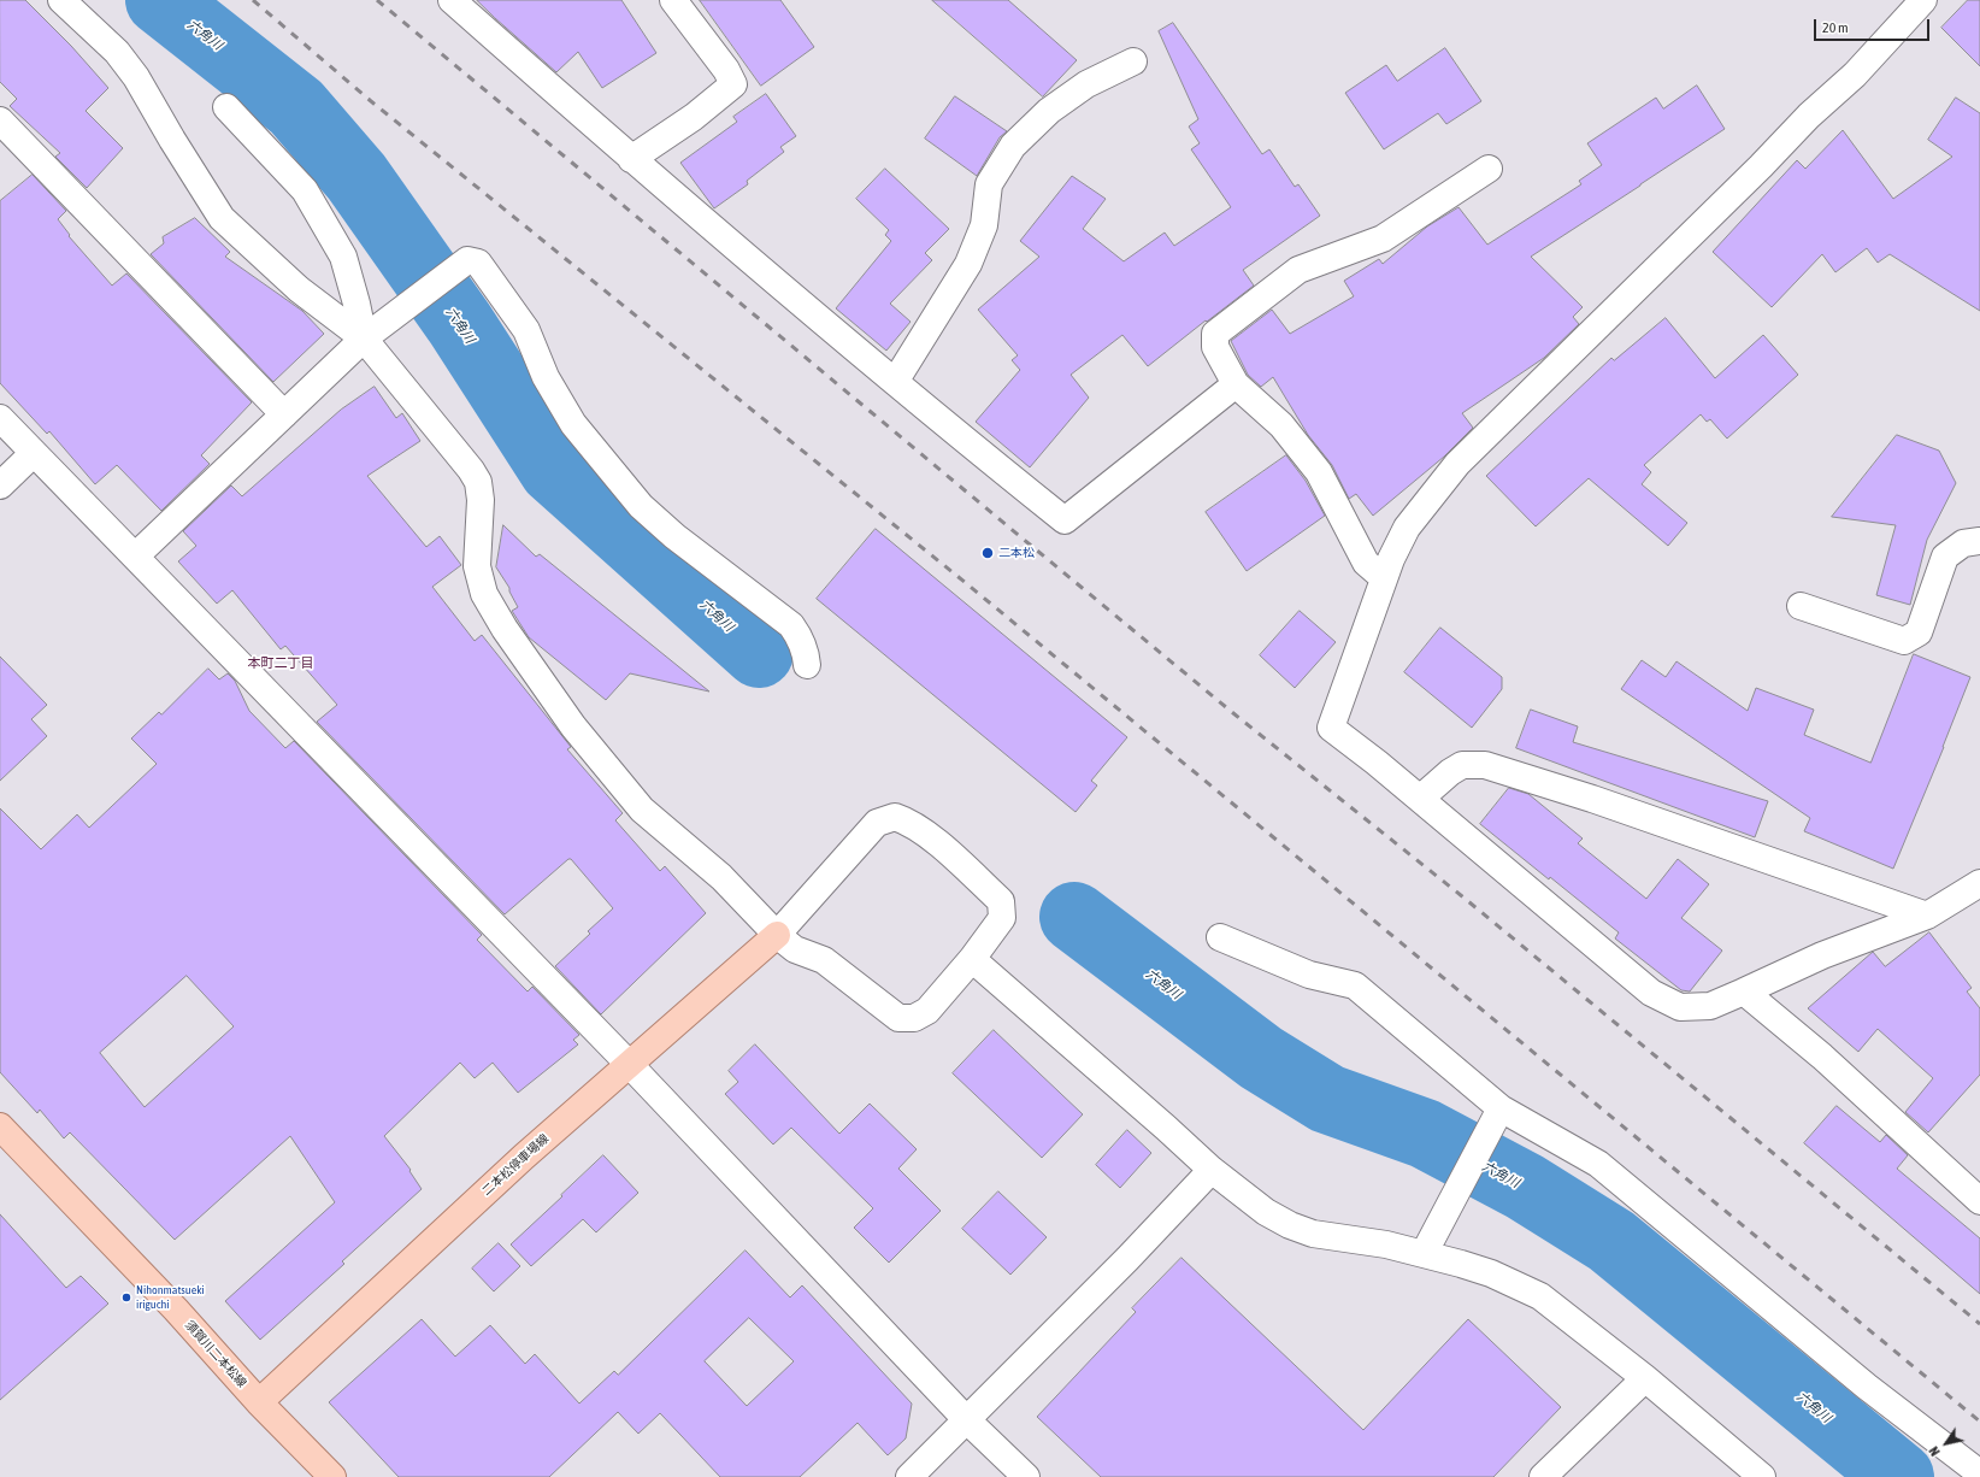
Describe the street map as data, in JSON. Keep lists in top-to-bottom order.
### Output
{
  "streets": {
    "main road": ["二本松停車場線", "須賀川二本松線"]
  },
  "crossings": [
    ["二本松停車場線", "須賀川二本松線"]
  ],
  "districts": ["本町二丁目"],
  "water": ["六角川"],
  "places": ["二本松", "Nihonmatsueki iriguchi"],
  "scale_bar": "20 m",
  "north": "bottom left"
}
